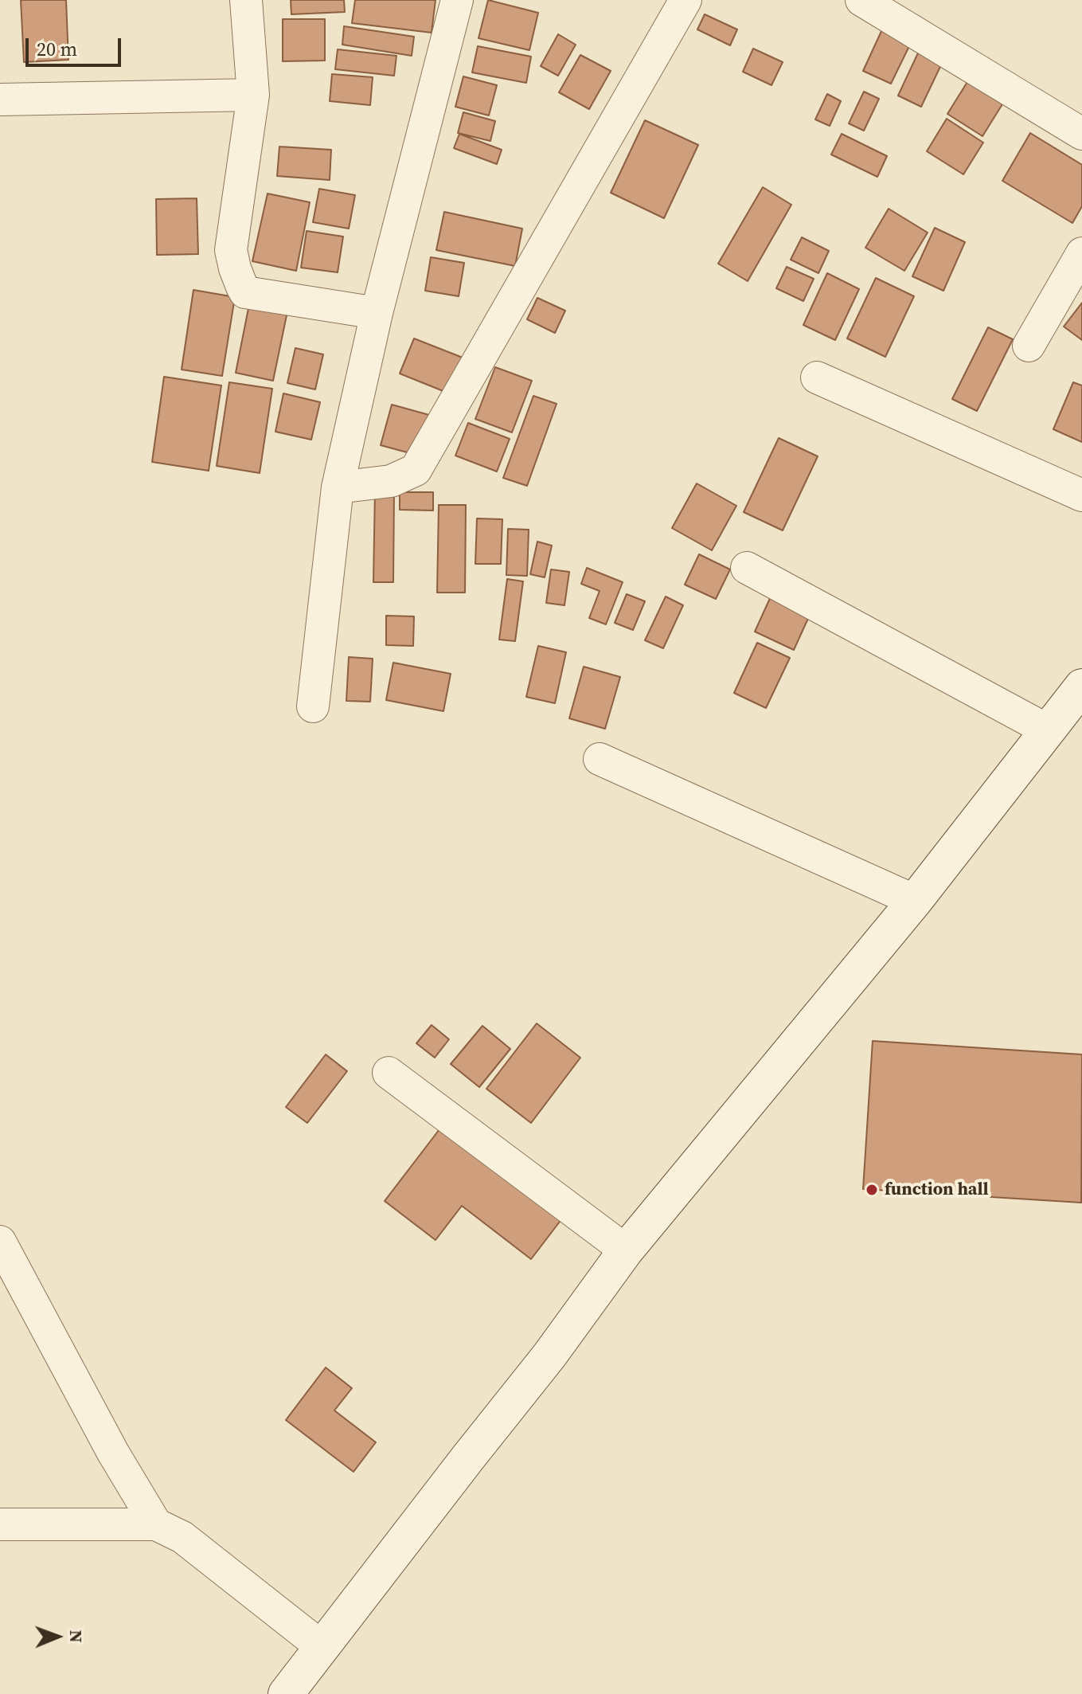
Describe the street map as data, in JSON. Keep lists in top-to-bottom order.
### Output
{
  "places": ["function hall"],
  "scale_bar": "20 m",
  "north": "right"
}
